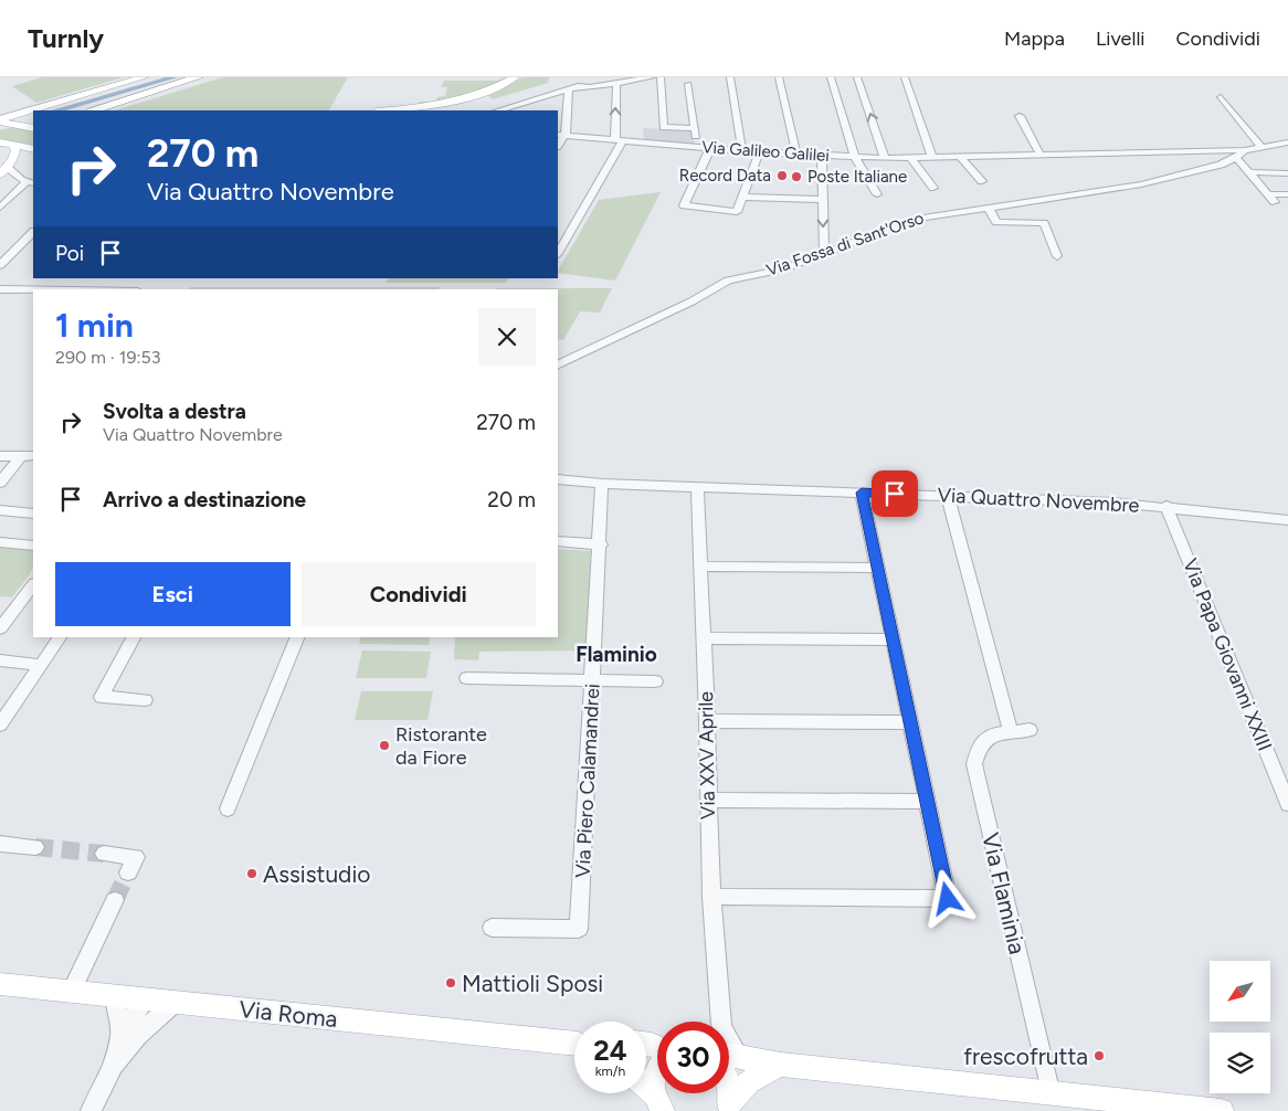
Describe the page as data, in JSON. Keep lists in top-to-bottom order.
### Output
{
  "streets": {
    "main road": ["Via Roma"],
    "street": [
      "Via Galileo Galilei",
      "Via Fossa di Sant'Orso",
      "Via Quattro Novembre",
      "Via Papa Giovanni XXIII",
      "Via XXV Aprile",
      "Via Piero Calamandrei",
      "Via Flaminia"
    ]
  },
  "crossings": [
    ["Via Galileo Galilei", "Via Fossa di Sant'Orso"],
    ["Via Quattro Novembre", "Via Papa Giovanni XXIII"],
    ["Via Quattro Novembre", "Via XXV Aprile"],
    ["Via Quattro Novembre", "Via Piero Calamandrei"]
  ],
  "districts": ["Flaminio"],
  "places": [
    "Record Data",
    "Poste Italiane",
    "Ristorante da Fiore",
    "Assistudio",
    "Mattioli Sposi",
    "frescofrutta"
  ],
  "north": "bottom left",
  "page": {
    "header": "Turnly",
    "nav": ["Mappa", "Livelli", "Condividi"],
    "turn": ["270 m", "Via Quattro Novembre"],
    "then": "Poi",
    "heading": ["1 min", "290 m · 19:53"],
    "list": [
      {
        "name": "Svolta a destra",
        "note": "Via Quattro Novembre",
        "value": "270 m"
      },
      {
        "name": "Arrivo a destinazione",
        "value": "20 m"
      }
    ],
    "buttons": ["Esci", "Condividi"],
    "speed": "24 km/h",
    "limit": "30"
  }
}
